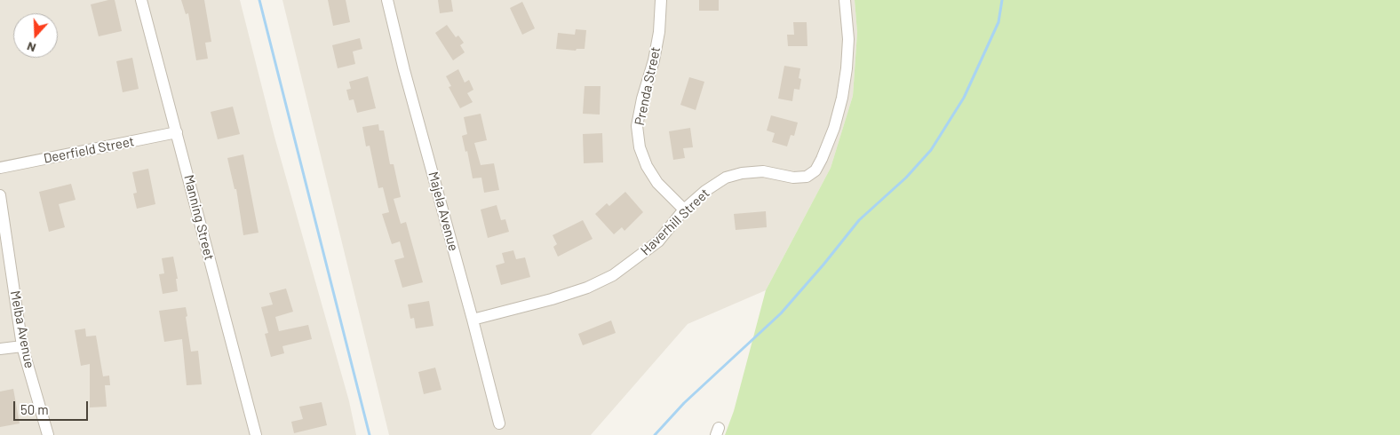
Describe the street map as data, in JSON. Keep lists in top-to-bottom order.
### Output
{
  "streets": {
    "street": [
      "Prenda Street",
      "Deerfield Street",
      "Majela Avenue",
      "Manning Street",
      "Haverhill Street",
      "Melba Avenue"
    ]
  },
  "crossings": [
    ["Prenda Street", "Haverhill Street"],
    ["Deerfield Street", "Manning Street"],
    ["Majela Avenue", "Haverhill Street"]
  ],
  "scale_bar": "50 m",
  "north": "bottom"
}
